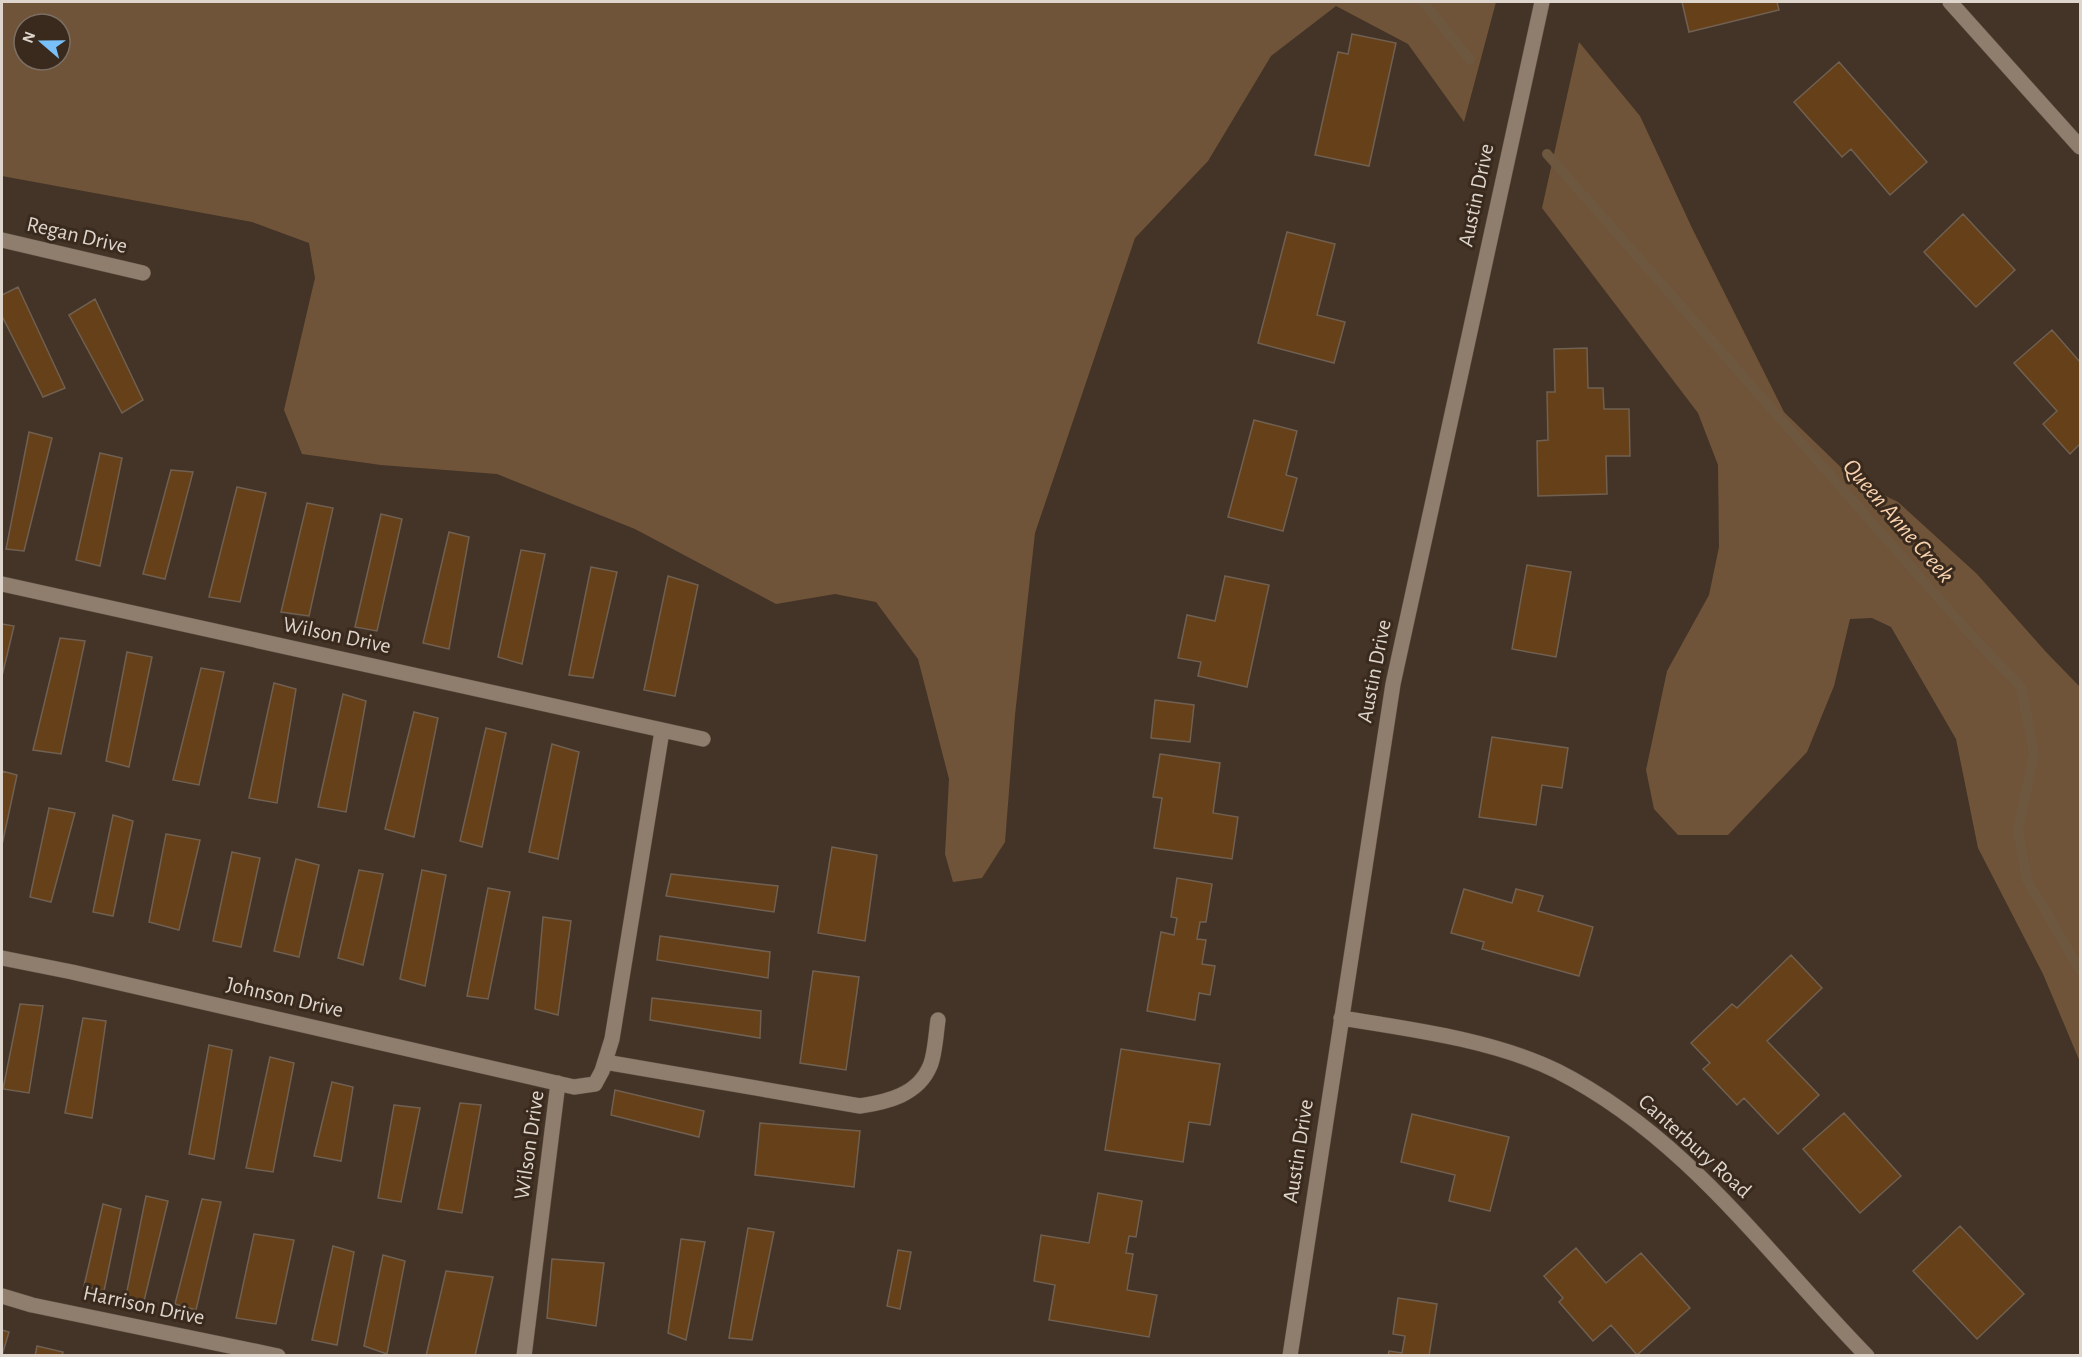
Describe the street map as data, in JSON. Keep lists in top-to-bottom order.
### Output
{
  "streets": {
    "street": [
      "Austin Drive",
      "Regan Drive",
      "Wilson Drive",
      "Johnson Drive",
      "Canterbury Road",
      "Harrison Drive"
    ]
  },
  "crossings": [
    ["Austin Drive", "Canterbury Road"],
    ["Wilson Drive", "Johnson Drive"]
  ],
  "water": ["Queen Anne Creek"],
  "north": "left"
}
